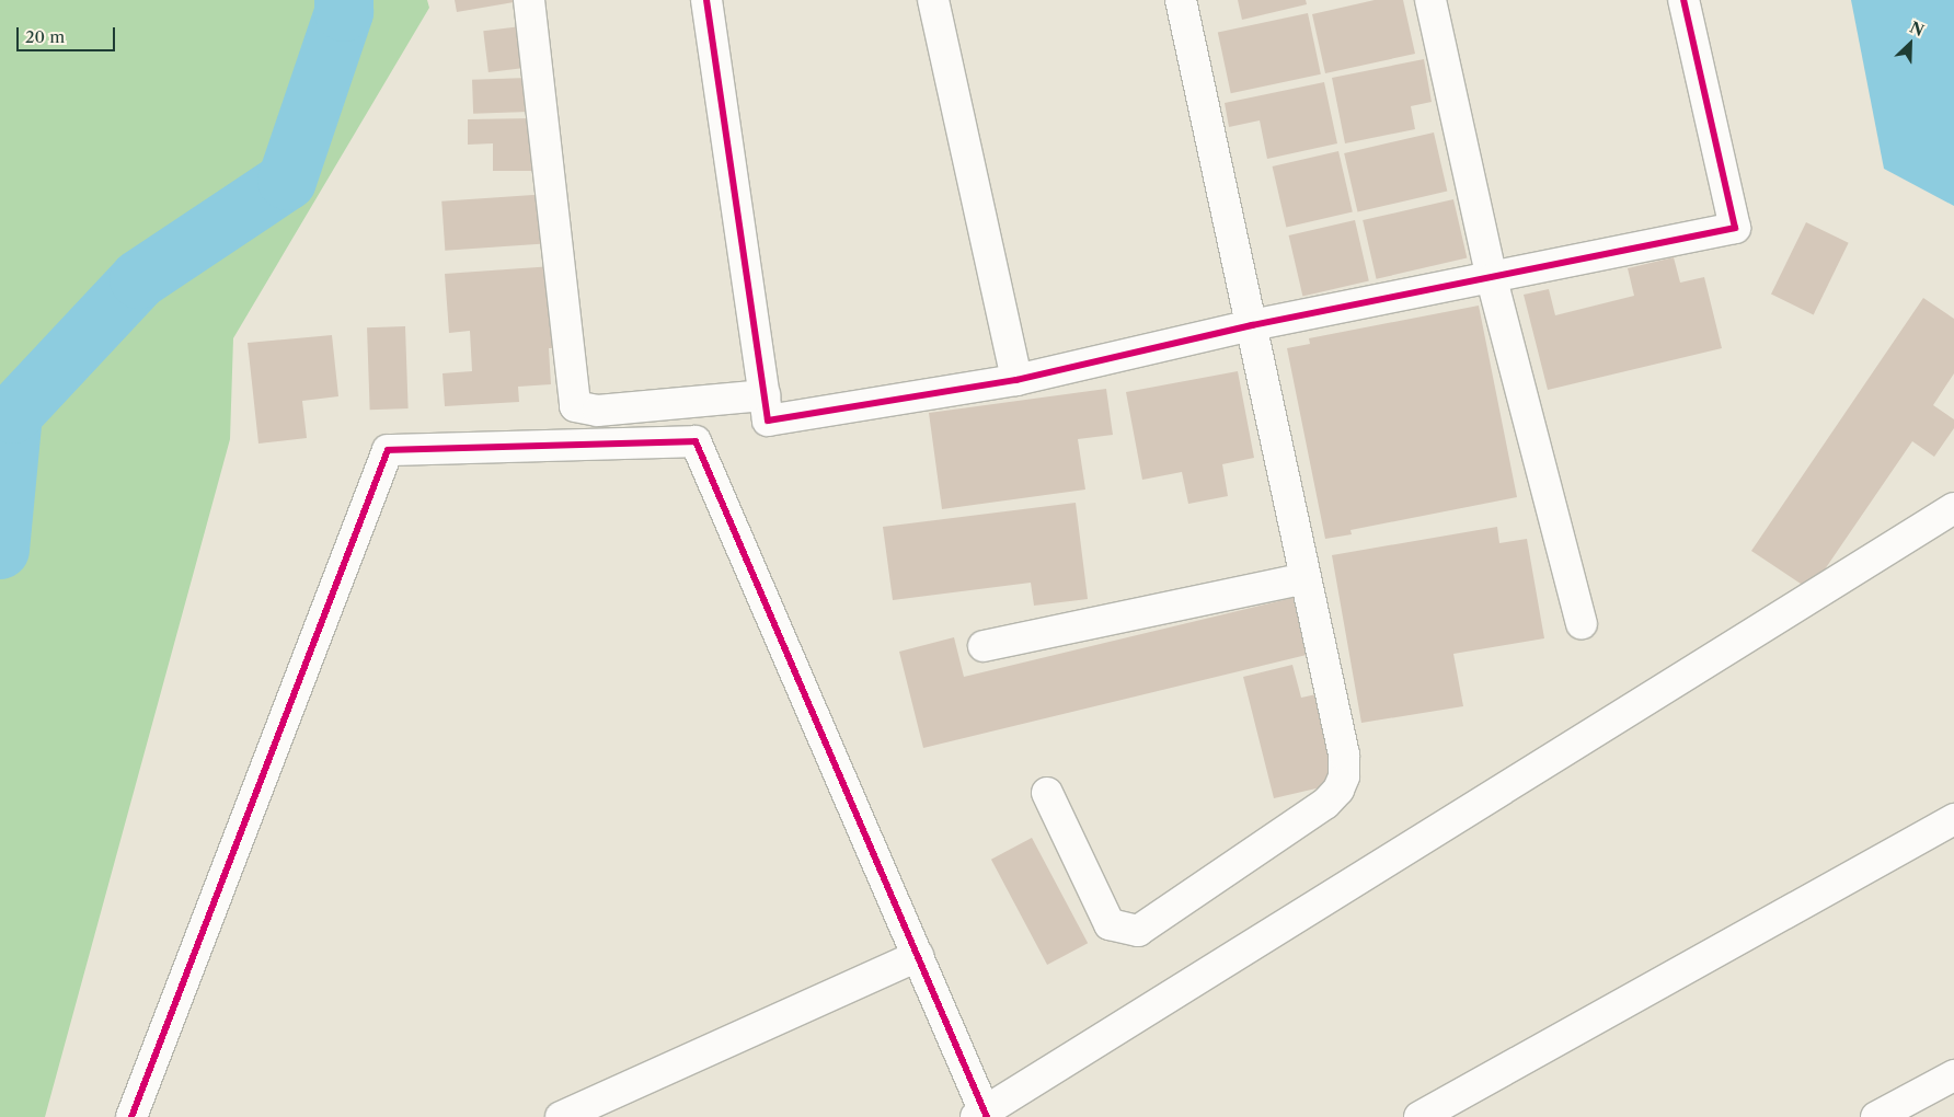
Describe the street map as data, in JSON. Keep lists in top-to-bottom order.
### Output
{
  "scale_bar": "20 m",
  "north": "top right"
}
